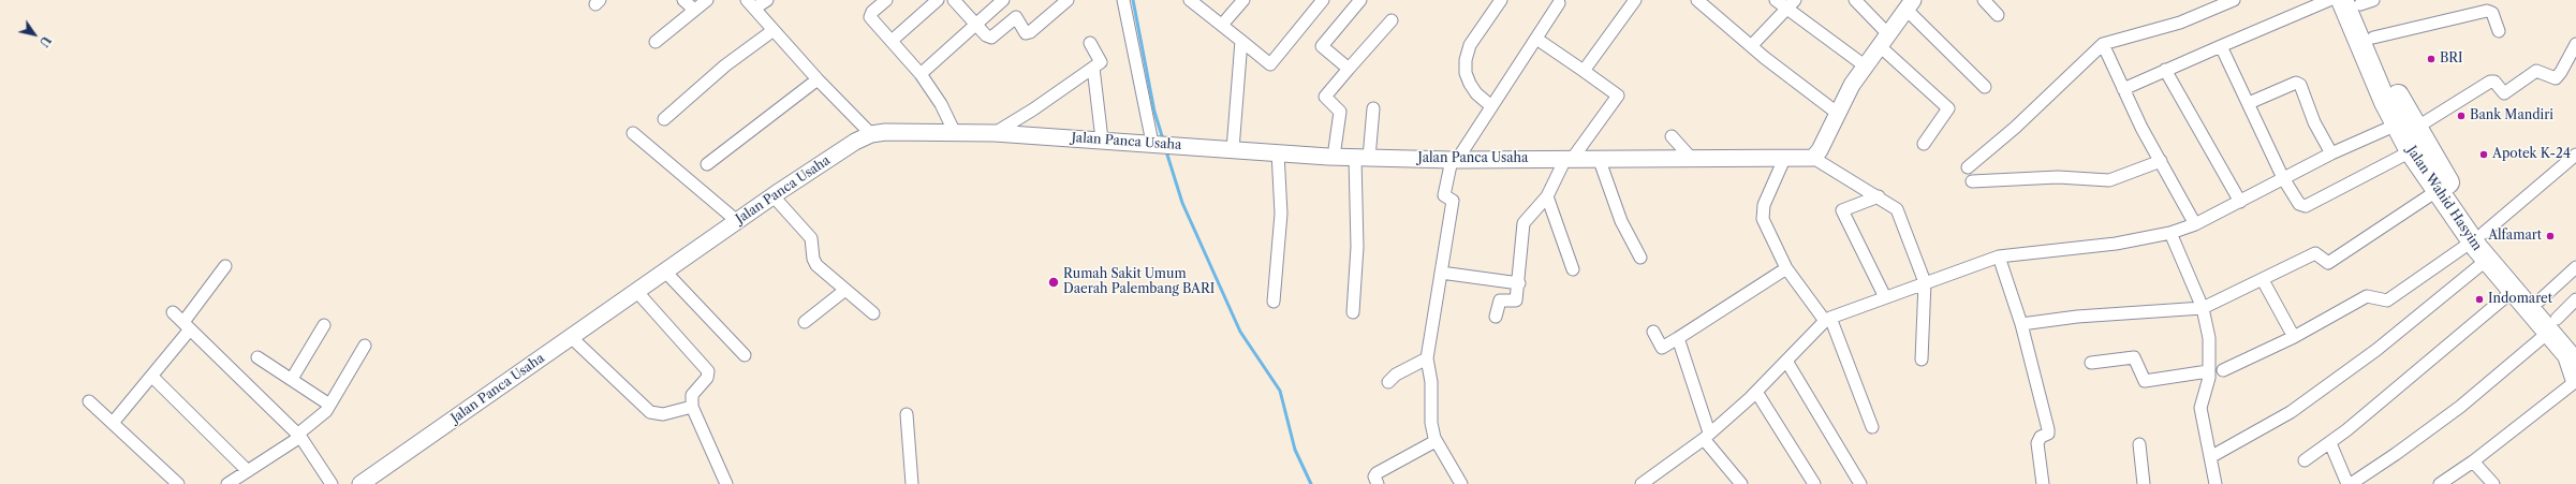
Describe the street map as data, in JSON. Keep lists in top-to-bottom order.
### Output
{
  "streets": {
    "highway": ["Jalan Wahid Hasyim"],
    "street": ["Jalan Panca Usaha"]
  },
  "places": [
    "BRI",
    "Bank Mandiri",
    "Apotek K-24",
    "Alfamart",
    "Rumah Sakit Umum Daerah Palembang BARI",
    "Indomaret"
  ],
  "north": "bottom right"
}
